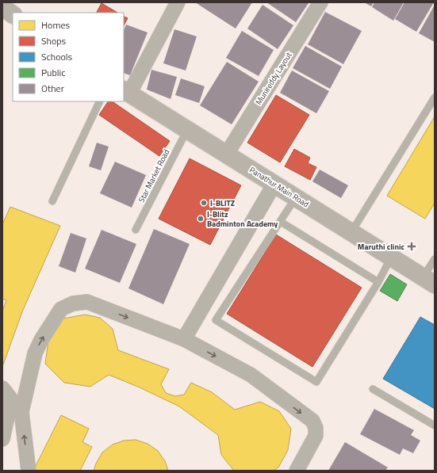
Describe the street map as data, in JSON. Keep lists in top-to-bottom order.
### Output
{
  "streets": {
    "street": ["Munireddy Layout", "Panathur Main Road"],
    "lane": ["Star Market Road"]
  },
  "crossings": [
    ["Munireddy Layout", "Panathur Main Road"],
    ["Star Market Road", "Panathur Main Road"]
  ],
  "places": {
    "other": ["I-BLITZ", "I-Blitz Badminton Academy"],
    "health": ["Maruthi clinic"]
  },
  "legend": [
    "Homes",
    "Shops",
    "Schools",
    "Public",
    "Other"
  ]
}
